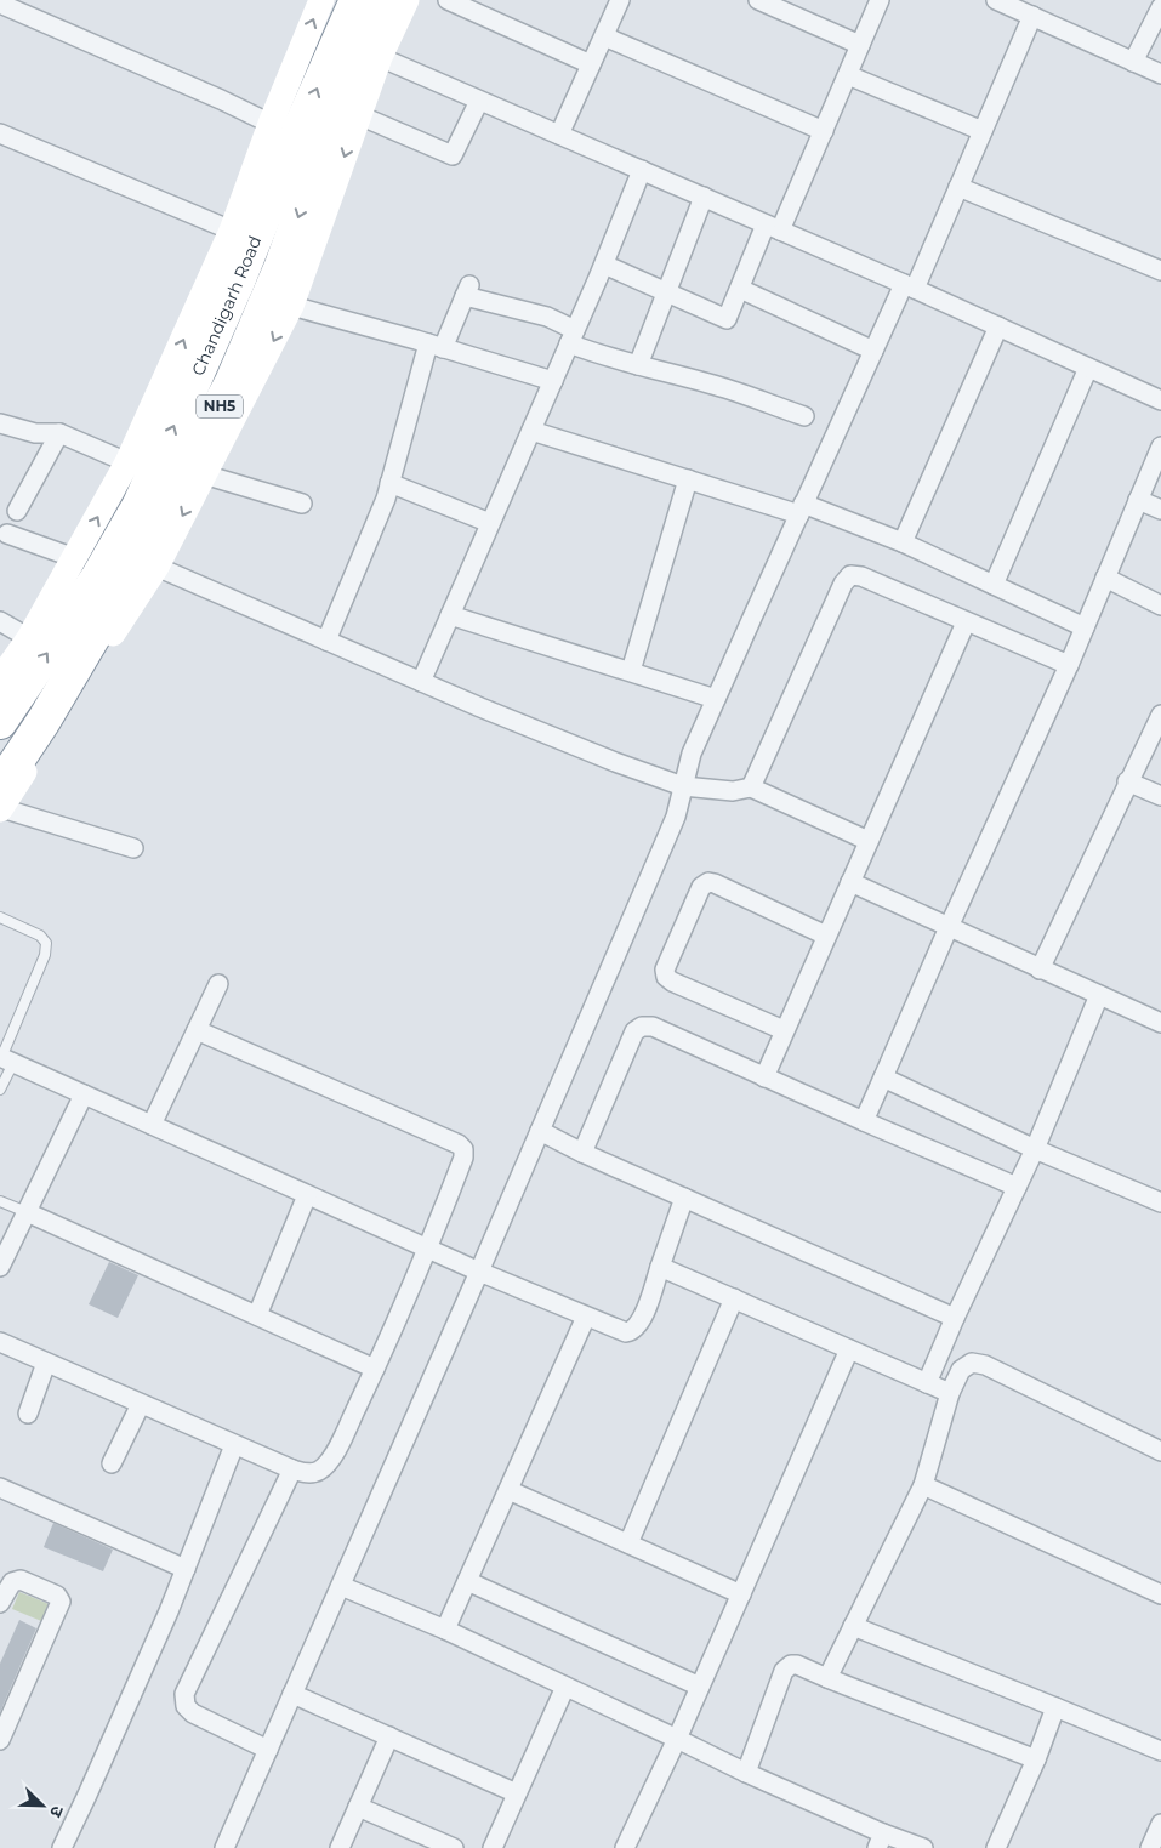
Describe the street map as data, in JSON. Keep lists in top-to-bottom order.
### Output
{
  "streets": {
    "highway": ["Chandigarh Road", "NH5"]
  },
  "north": "bottom right"
}
